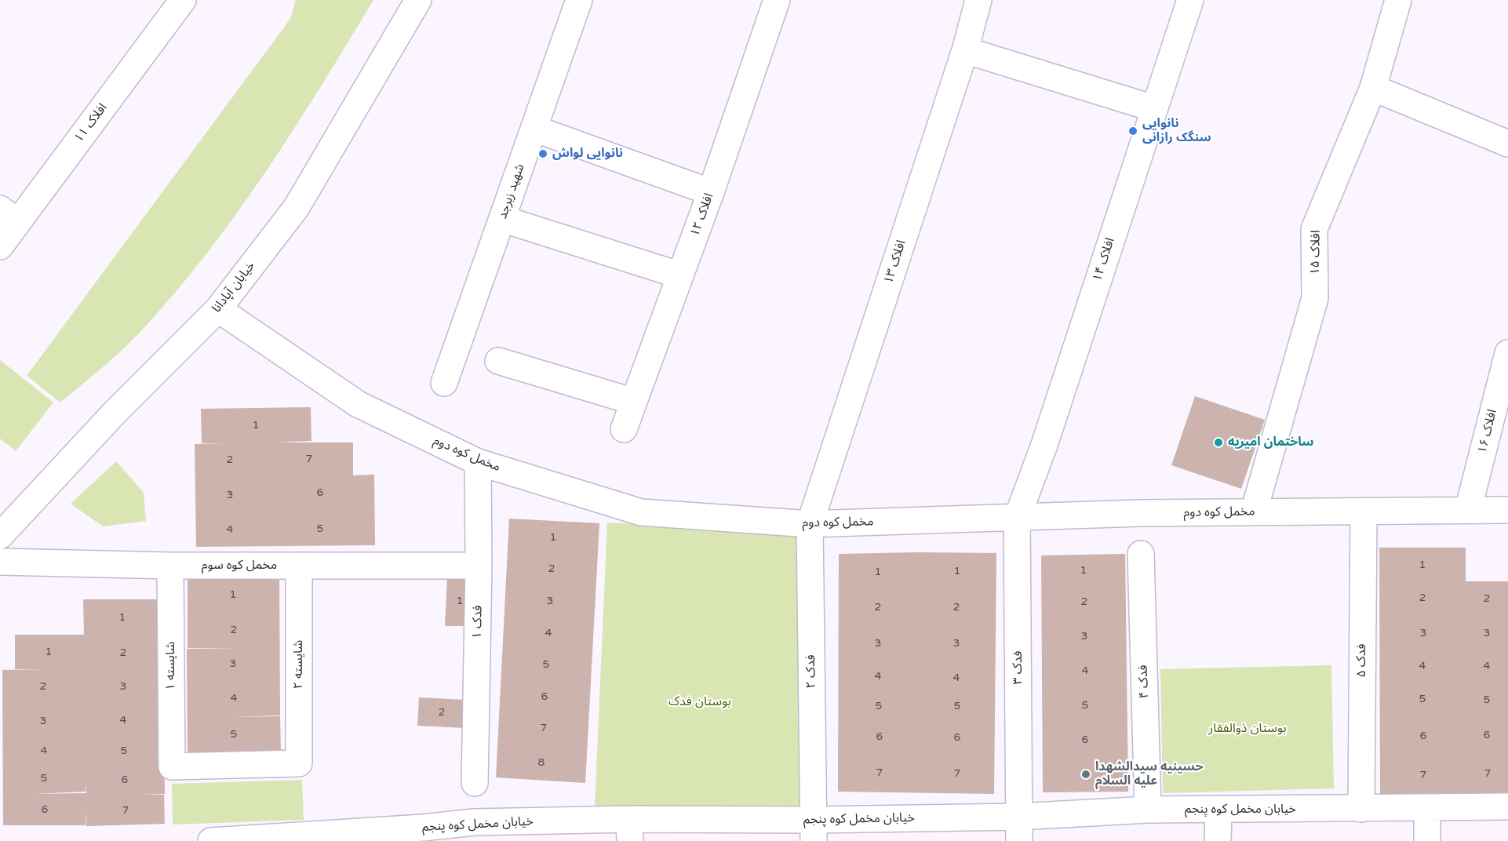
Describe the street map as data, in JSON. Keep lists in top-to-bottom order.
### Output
{
  "streets": {
    "street": [
      "افلاک ۱۱",
      "شهید زبرجد",
      "افلاک ۱۲",
      "افلاک ۱۵",
      "افلاک ۱۴",
      "افلاک ۱۳",
      "خیابان آپادانا",
      "افلاک ۱۶",
      "مخمل کوه دوم",
      "مخمل کوه سوم",
      "فدک ۱",
      "فدک ۵",
      "شایسته ۲",
      "شایسته ۱",
      "فدک ۳",
      "فدک ۲",
      "فدک ۴",
      "خیابان مخمل کوه پنجم"
    ]
  },
  "crossings": [
    ["افلاک ۱۵", "مخمل کوه دوم"],
    ["افلاک ۱۴", "مخمل کوه دوم"],
    ["افلاک ۱۴", "فدک ۳"],
    ["افلاک ۱۳", "مخمل کوه دوم"],
    ["افلاک ۱۳", "فدک ۲"],
    ["خیابان آپادانا", "مخمل کوه دوم"],
    ["افلاک ۱۶", "مخمل کوه دوم"],
    ["مخمل کوه دوم", "فدک ۱"],
    ["مخمل کوه دوم", "فدک ۵"],
    ["مخمل کوه دوم", "فدک ۳"],
    ["مخمل کوه دوم", "فدک ۲"],
    ["مخمل کوه سوم", "فدک ۱"],
    ["مخمل کوه سوم", "شایسته ۲"],
    ["مخمل کوه سوم", "شایسته ۱"],
    ["فدک ۵", "خیابان مخمل کوه پنجم"],
    ["شایسته ۲", "شایسته ۱"],
    ["فدک ۳", "خیابان مخمل کوه پنجم"],
    ["فدک ۲", "خیابان مخمل کوه پنجم"],
    ["فدک ۴", "خیابان مخمل کوه پنجم"]
  ],
  "parks": ["بوستان فدک", "بوستان ذوالفقار"],
  "places": [
    "نانوایی سنگک رازانی",
    "نانوایی لواش",
    "ساختمان امیریه",
    "حسینیه سیدالشهدا علیه السلام"
  ],
  "house_numbers": [
    "1",
    "7",
    "2",
    "6",
    "3",
    "5",
    "4",
    "1",
    "1",
    "2",
    "1",
    "1",
    "1",
    "1",
    "2",
    "2",
    "1",
    "3",
    "2",
    "2",
    "2",
    "1",
    "2",
    "4",
    "3",
    "3",
    "3",
    "3",
    "3",
    "1",
    "2",
    "3",
    "5",
    "4",
    "4",
    "4",
    "4",
    "4",
    "2",
    "3",
    "6",
    "4",
    "5",
    "5",
    "5",
    "5",
    "5",
    "2",
    "4",
    "3",
    "7",
    "5",
    "6",
    "6",
    "6",
    "6",
    "6",
    "4",
    "5",
    "8",
    "7",
    "7",
    "7",
    "7",
    "5",
    "6",
    "6",
    "7"
  ]
}
